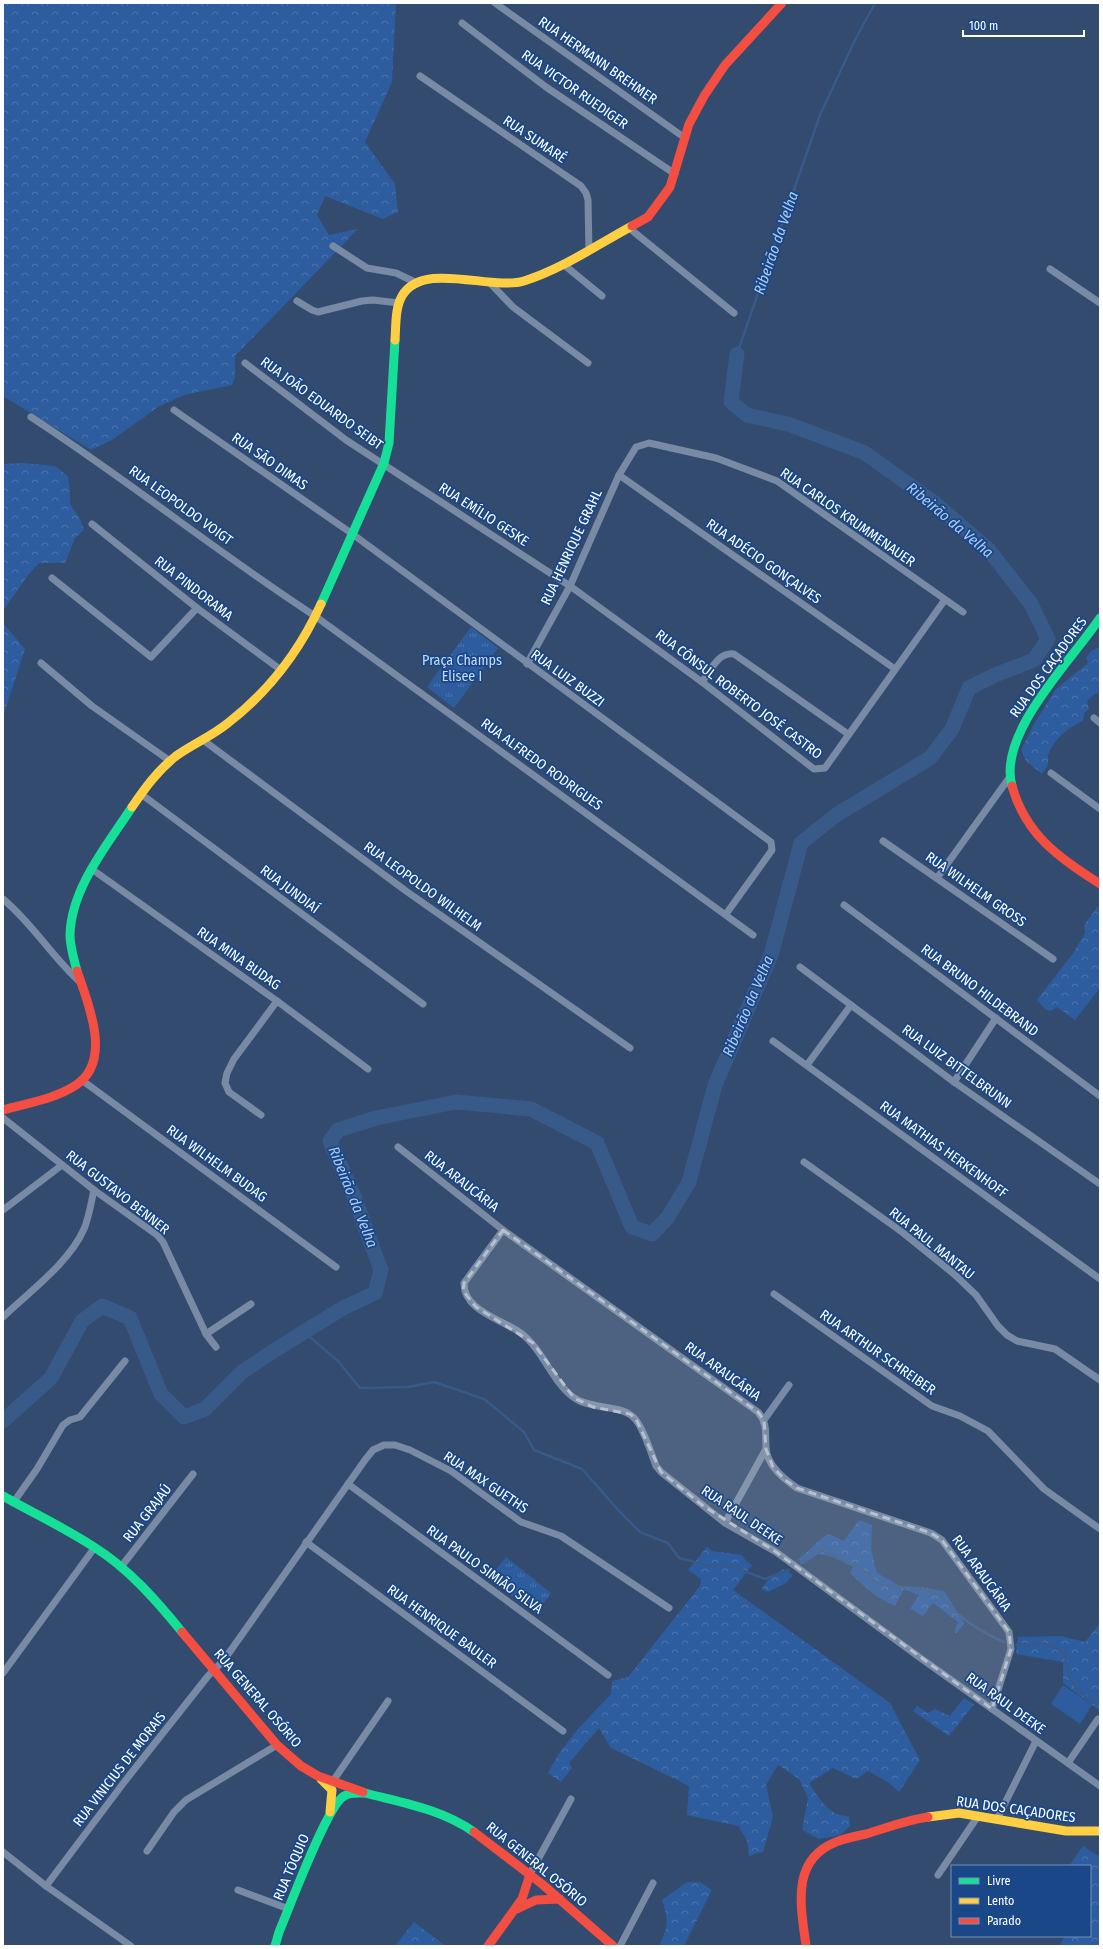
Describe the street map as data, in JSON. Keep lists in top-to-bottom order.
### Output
{
  "streets": {
    "main road": ["RUA DOS CAÇADORES", "RUA GENERAL OSÓRIO", "RUA TÓQUIO"],
    "street": [
      "RUA HERMANN BREHMER",
      "RUA VICTOR RUEDIGER",
      "RUA SUMARÉ",
      "RUA JOÃO EDUARDO SEIBT",
      "RUA SÃO DIMAS",
      "RUA LEOPOLDO VOIGT",
      "RUA EMÍLIO GESKE",
      "RUA CARLOS KRUMMENAUER",
      "RUA HENRIQUE GRAHL",
      "RUA ADÉCIO GONÇALVES",
      "RUA PINDORAMA",
      "RUA LUIZ BUZZI",
      "RUA CÔNSUL ROBERTO JOSÉ CASTRO",
      "RUA ALFREDO RODRIGUES",
      "RUA LEOPOLDO WILHELM",
      "RUA JUNDIAÍ",
      "RUA WILHELM GROSS",
      "RUA MINA BUDAG",
      "RUA BRUNO HILDEBRAND",
      "RUA LUIZ BITTELBRUNN",
      "RUA MATHIAS HERKENHOFF",
      "RUA WILHELM BUDAG",
      "RUA ARAUCÁRIA",
      "RUA GUSTAVO BENNER",
      "RUA PAUL MANTAU",
      "RUA ARTHUR SCHREIBER",
      "RUA MAX GUETHS",
      "RUA GRAJAÚ",
      "RUA RAUL DEEKE",
      "RUA PAULO SIMIÃO SILVA",
      "RUA HENRIQUE BAULER",
      "RUA VINICIUS DE MORAIS"
    ]
  },
  "crossings": [
    ["RUA JOÃO EDUARDO SEIBT", "RUA EMÍLIO GESKE"],
    ["RUA SÃO DIMAS", "RUA LUIZ BUZZI"],
    ["RUA LEOPOLDO VOIGT", "RUA ALFREDO RODRIGUES"],
    ["RUA EMÍLIO GESKE", "RUA HENRIQUE GRAHL"],
    ["RUA EMÍLIO GESKE", "RUA CÔNSUL ROBERTO JOSÉ CASTRO"],
    ["RUA CARLOS KRUMMENAUER", "RUA HENRIQUE GRAHL"],
    ["RUA CARLOS KRUMMENAUER", "RUA CÔNSUL ROBERTO JOSÉ CASTRO"],
    ["RUA HENRIQUE GRAHL", "RUA ADÉCIO GONÇALVES"],
    ["RUA HENRIQUE GRAHL", "RUA LUIZ BUZZI"],
    ["RUA HENRIQUE GRAHL", "RUA CÔNSUL ROBERTO JOSÉ CASTRO"],
    ["RUA ADÉCIO GONÇALVES", "RUA CÔNSUL ROBERTO JOSÉ CASTRO"],
    ["RUA LUIZ BUZZI", "RUA ALFREDO RODRIGUES"],
    ["RUA ARAUCÁRIA", "RUA RAUL DEEKE"],
    ["RUA MAX GUETHS", "RUA PAULO SIMIÃO SILVA"],
    ["RUA MAX GUETHS", "RUA HENRIQUE BAULER"],
    ["RUA MAX GUETHS", "RUA GENERAL OSÓRIO"],
    ["RUA MAX GUETHS", "RUA VINICIUS DE MORAIS"],
    ["RUA GRAJAÚ", "RUA GENERAL OSÓRIO"],
    ["RUA GENERAL OSÓRIO", "RUA VINICIUS DE MORAIS"],
    ["RUA GENERAL OSÓRIO", "RUA TÓQUIO"]
  ],
  "water": ["Ribeirão da Velha"],
  "parks": ["Praça Champs Elisee I"],
  "legend": ["Livre", "Lento", "Parado"],
  "scale_bar": "100 m"
}
